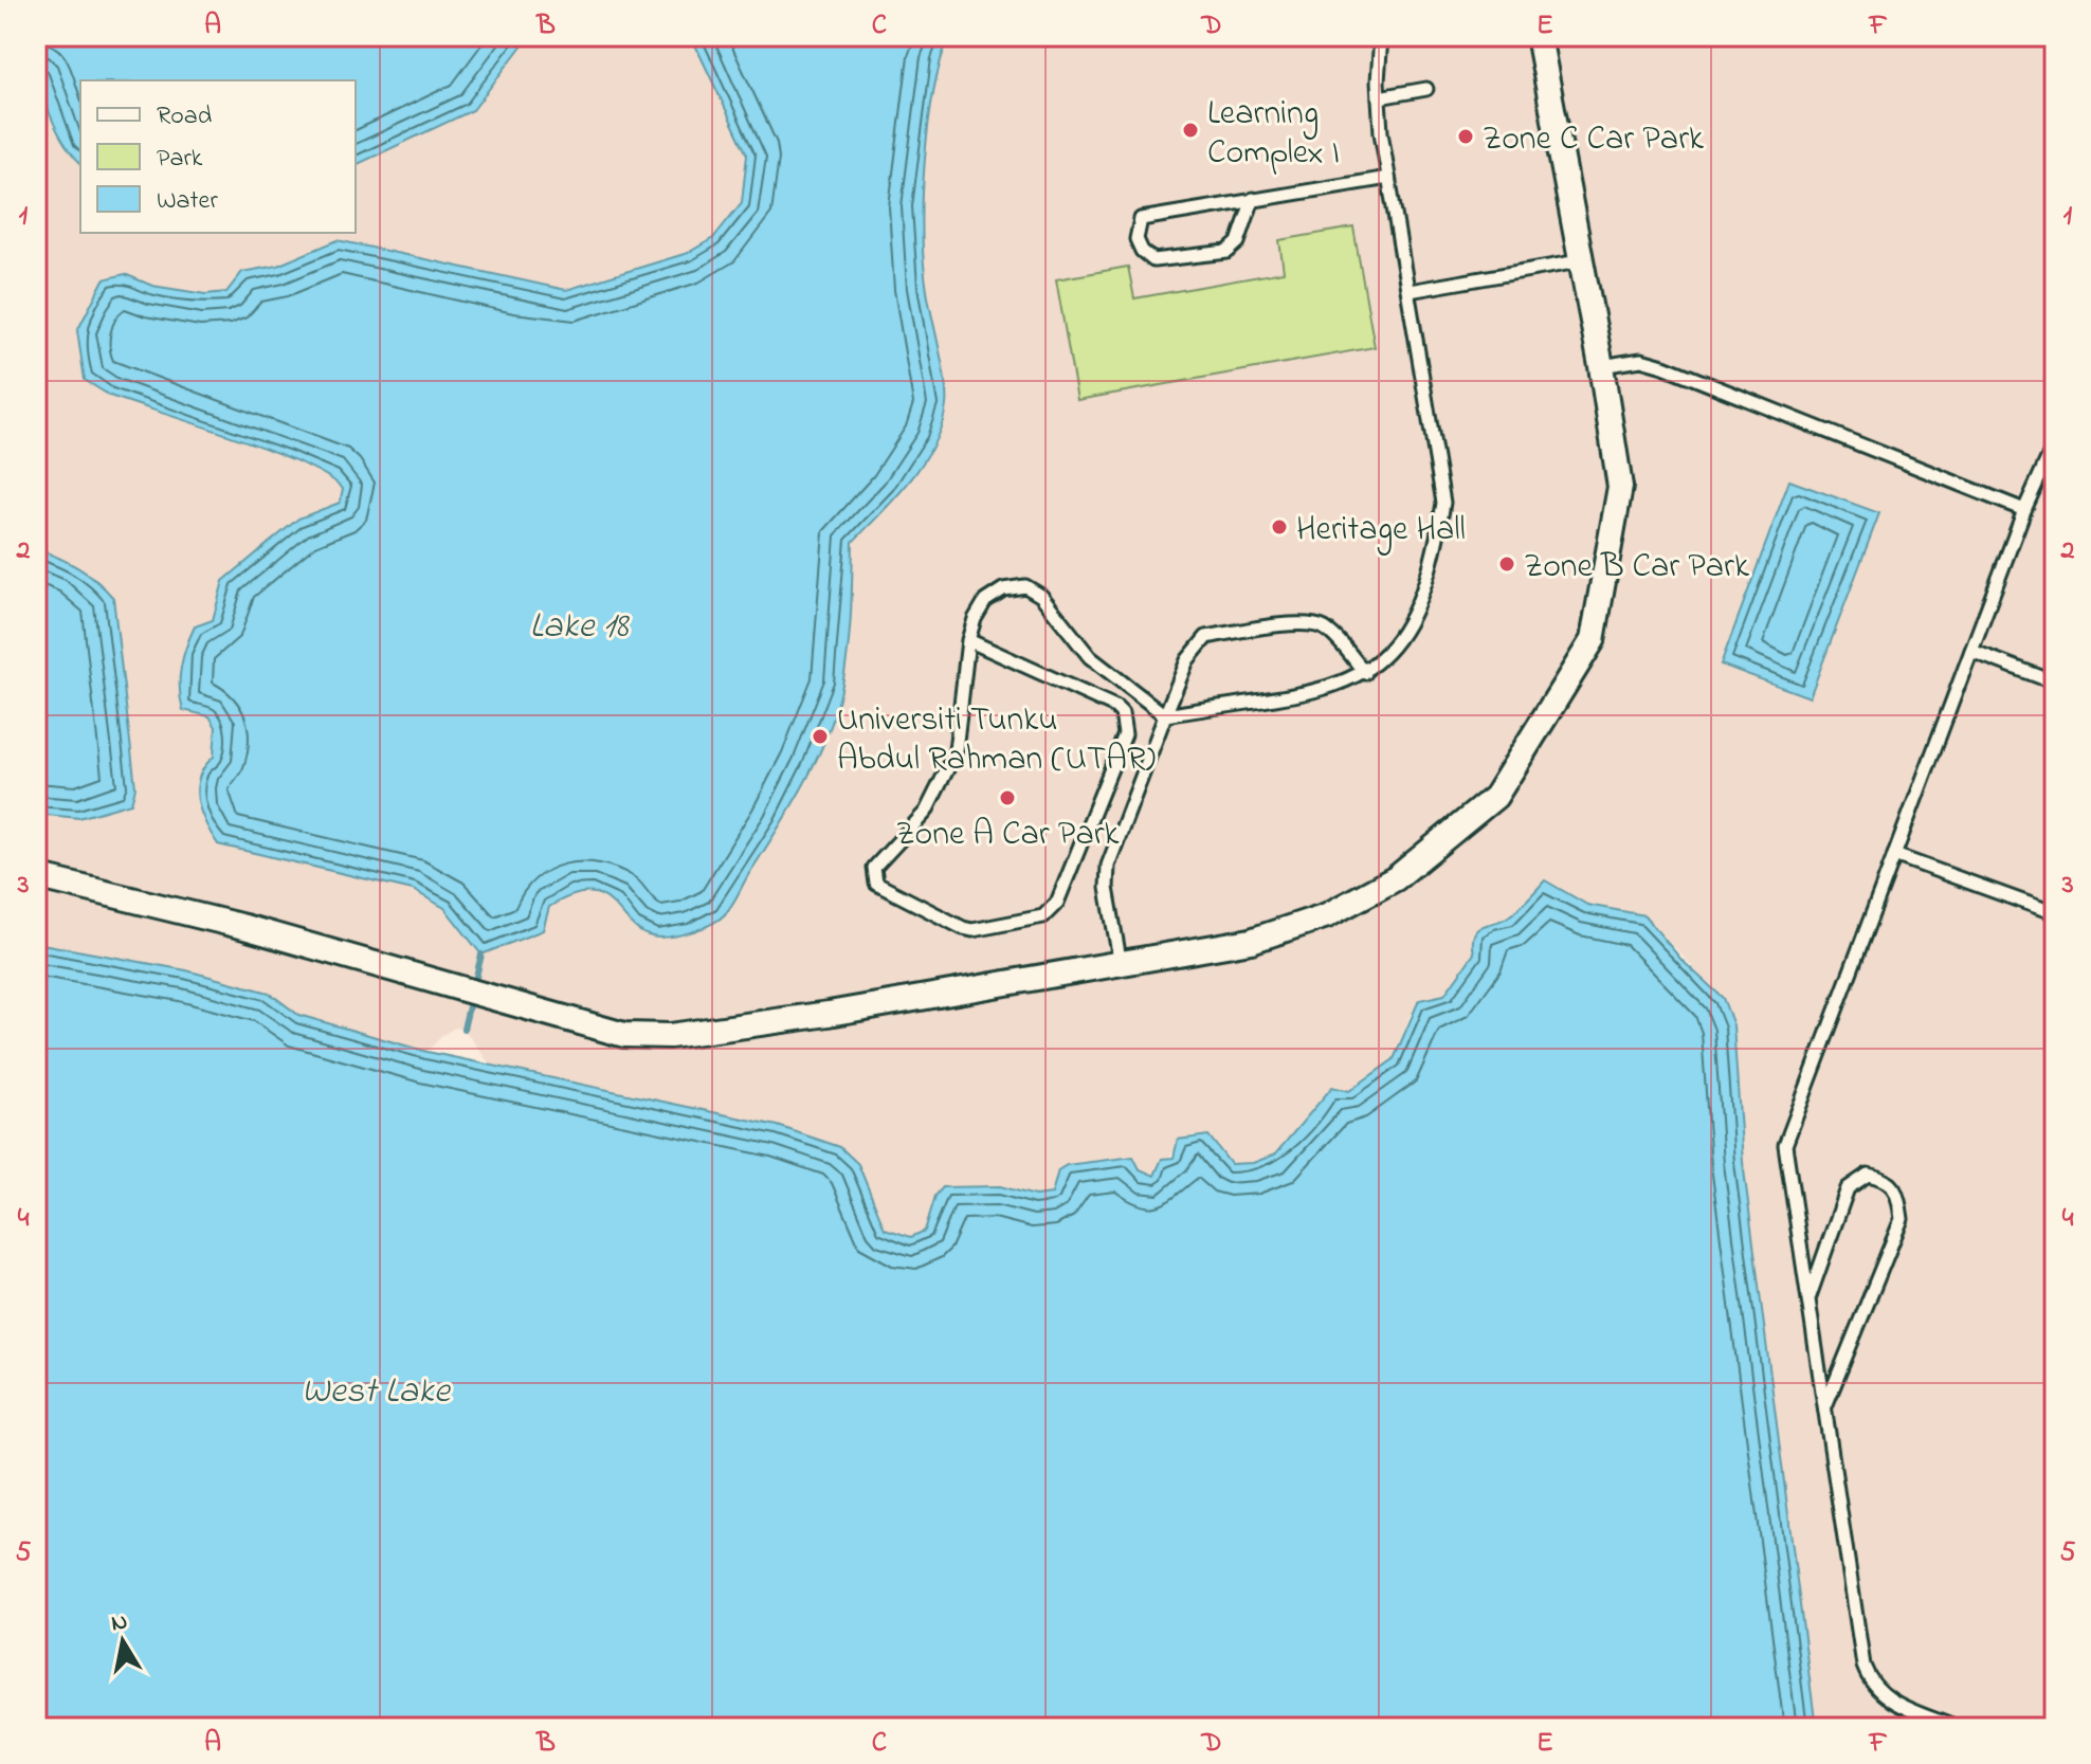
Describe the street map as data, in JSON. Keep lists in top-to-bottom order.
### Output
{
  "water": ["Lake 18", "West Lake"],
  "places": [
    "Learning Complex I",
    "Zone C Car Park",
    "Heritage Hall",
    "Zone B Car Park",
    "Universiti Tunku Abdul Rahman (UTAR)",
    "Zone A Car Park"
  ],
  "legend": ["Road", "Park", "Water"],
  "north": "top",
  "grid": {
    "columns": [
      "A",
      "B",
      "C",
      "D",
      "E",
      "F"
    ],
    "rows": [
      "1",
      "2",
      "3",
      "4",
      "5"
    ]
  }
}
